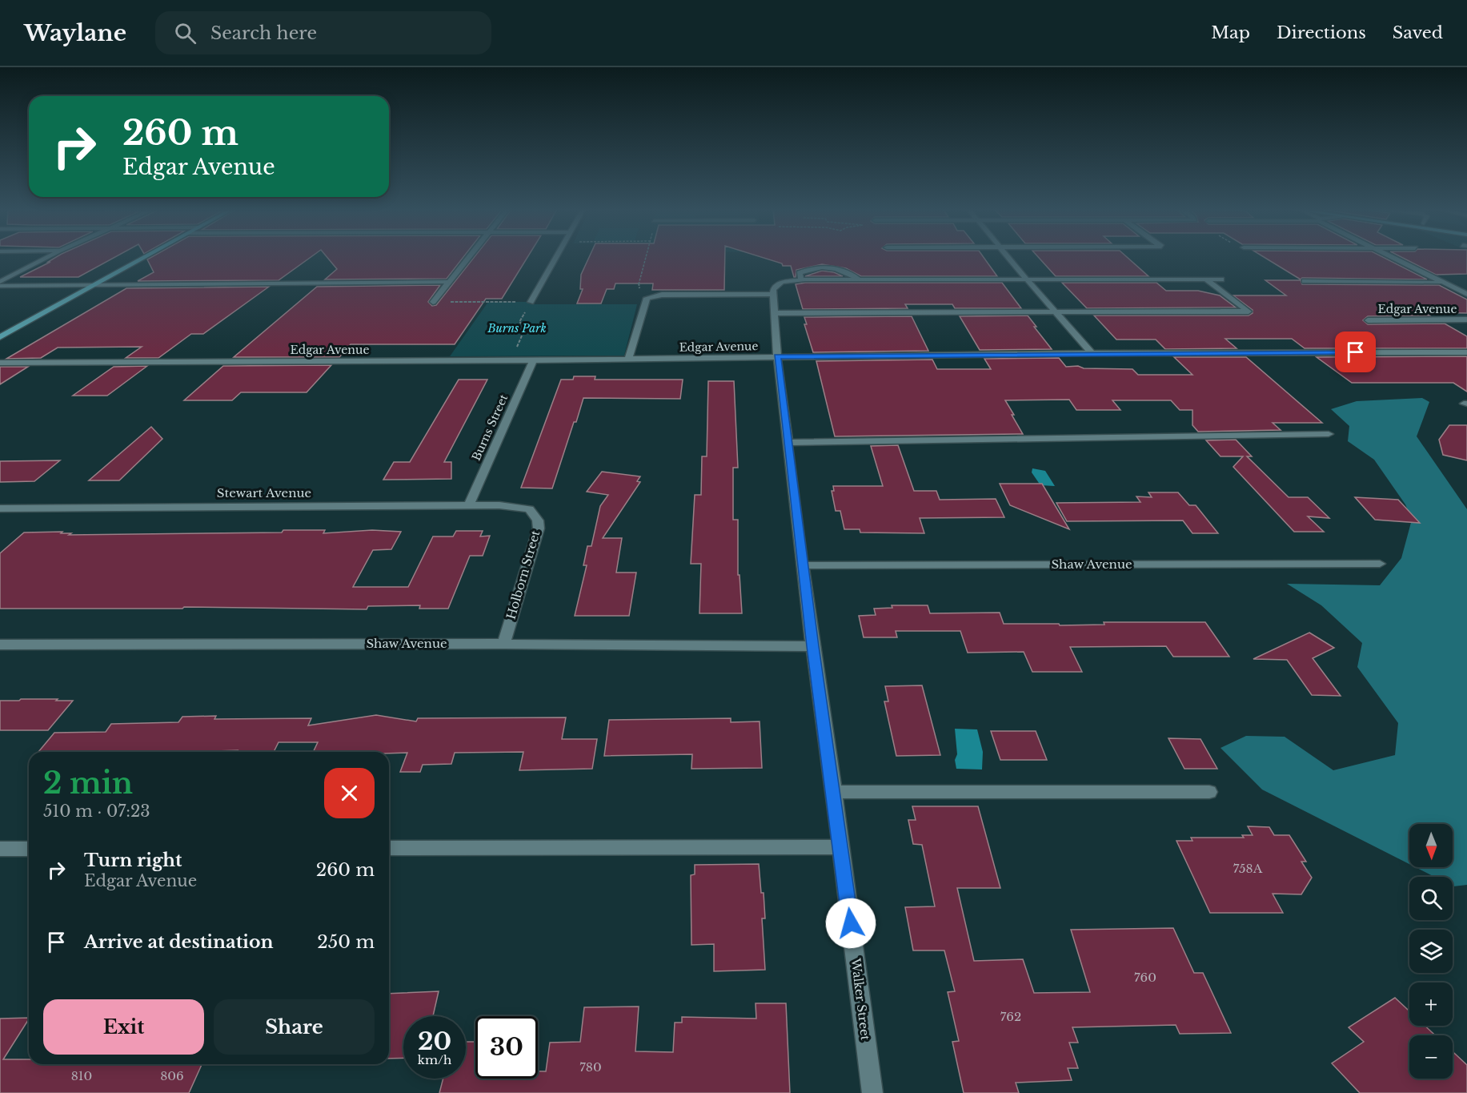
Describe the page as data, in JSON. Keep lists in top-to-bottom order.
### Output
{
  "streets": {
    "street": [
      "Edgar Avenue",
      "Burns Street",
      "Stewart Avenue",
      "Shaw Avenue",
      "Holborn Street",
      "Walker Street"
    ]
  },
  "crossings": [
    ["Edgar Avenue", "Burns Street"],
    ["Edgar Avenue", "Walker Street"],
    ["Burns Street", "Stewart Avenue"],
    ["Stewart Avenue", "Holborn Street"],
    ["Shaw Avenue", "Holborn Street"],
    ["Shaw Avenue", "Walker Street"]
  ],
  "parks": ["Burns Park"],
  "house_numbers": [
    "758A",
    "760",
    "762",
    "780",
    "810",
    "806"
  ],
  "north": "bottom",
  "page": {
    "header": "Waylane",
    "search": "Search here",
    "nav": ["Map", "Directions", "Saved"],
    "turn": ["260 m", "Edgar Avenue"],
    "heading": ["2 min", "510 m · 07:23"],
    "map_buttons": ["+", "−"],
    "list": [
      {
        "name": "Turn right",
        "note": "Edgar Avenue",
        "value": "260 m"
      },
      {
        "name": "Arrive at destination",
        "value": "250 m"
      }
    ],
    "buttons": ["Exit", "Share"],
    "speed": "20 km/h",
    "limit": "30"
  }
}
